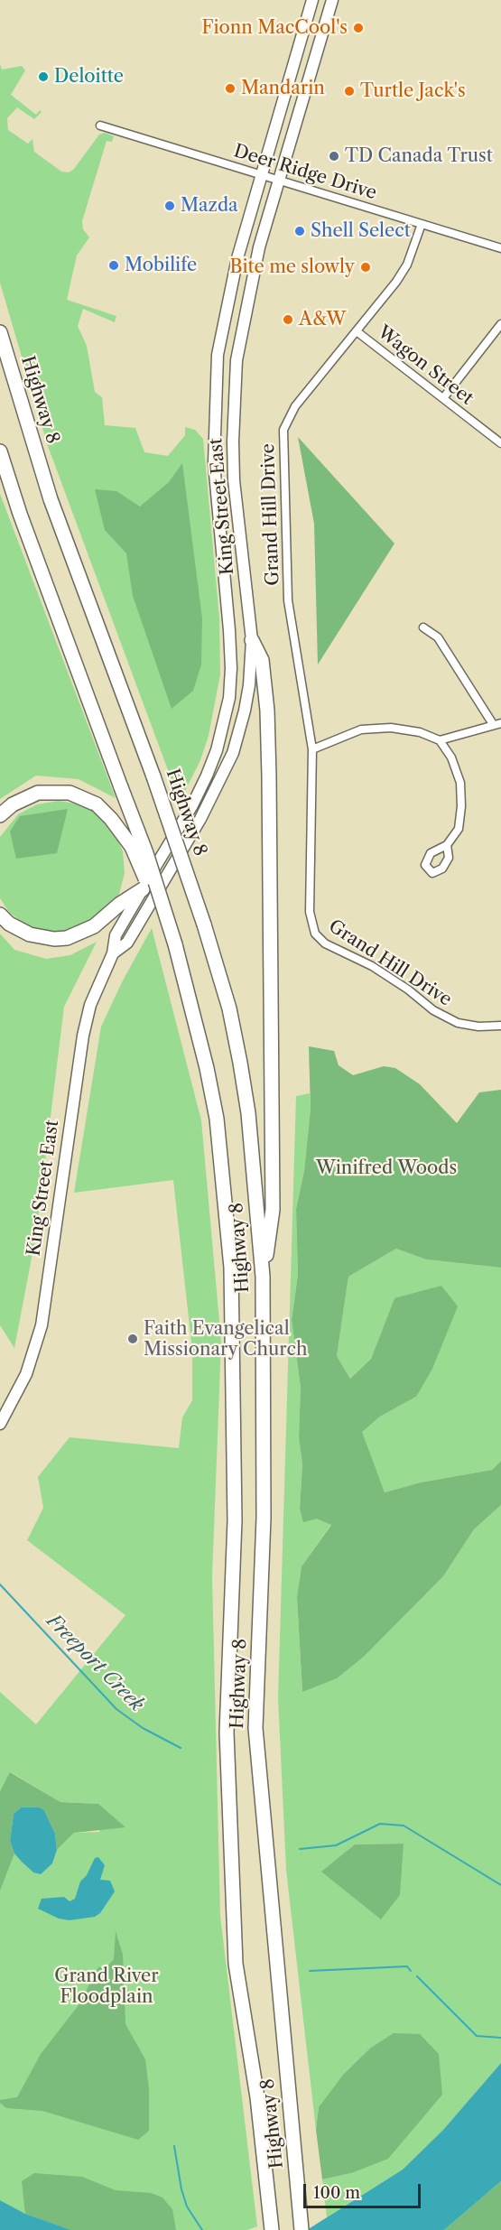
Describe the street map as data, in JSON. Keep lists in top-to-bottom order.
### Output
{
  "streets": {
    "highway": ["Highway 8"],
    "main road": ["King Street East"],
    "street": ["Deer Ridge Drive", "Wagon Street", "Grand Hill Drive"]
  },
  "crossings": [
    ["Deer Ridge Drive", "King Street East"],
    ["Deer Ridge Drive", "Grand Hill Drive"],
    ["Wagon Street", "Grand Hill Drive"]
  ],
  "water": ["Freeport Creek"],
  "parks": ["Winifred Woods", "Grand River Floodplain"],
  "places": [
    "Fionn MacCool's",
    "Deloitte",
    "Mandarin",
    "Turtle Jack's",
    "TD Canada Trust",
    "Mazda",
    "Shell Select",
    "Mobilife",
    "Bite me slowly",
    "A&W",
    "Faith Evangelical Missionary Church"
  ],
  "scale_bar": "100 m"
}
